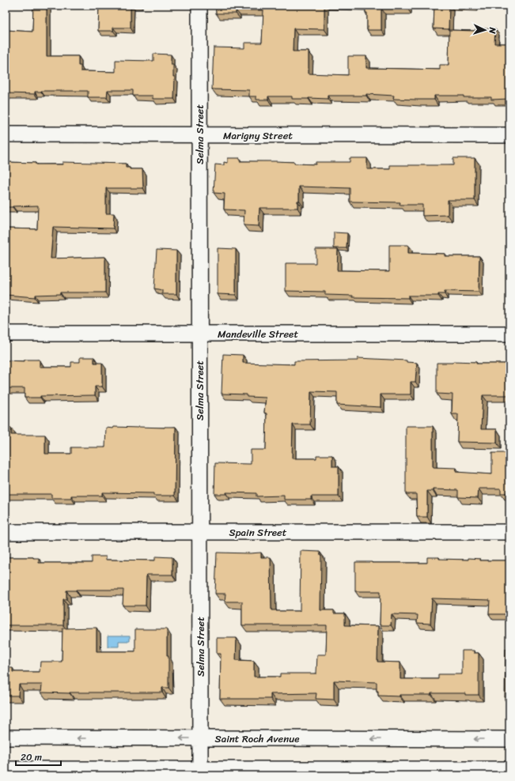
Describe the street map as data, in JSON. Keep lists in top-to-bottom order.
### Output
{
  "streets": {
    "street": [
      "Selma Street",
      "Marigny Street",
      "Mandeville Street",
      "Spain Street",
      "Saint Roch Avenue"
    ]
  },
  "crossings": [
    ["Selma Street", "Marigny Street"],
    ["Selma Street", "Mandeville Street"],
    ["Selma Street", "Spain Street"],
    ["Selma Street", "Saint Roch Avenue"]
  ],
  "scale_bar": "20 m",
  "north": "right"
}
